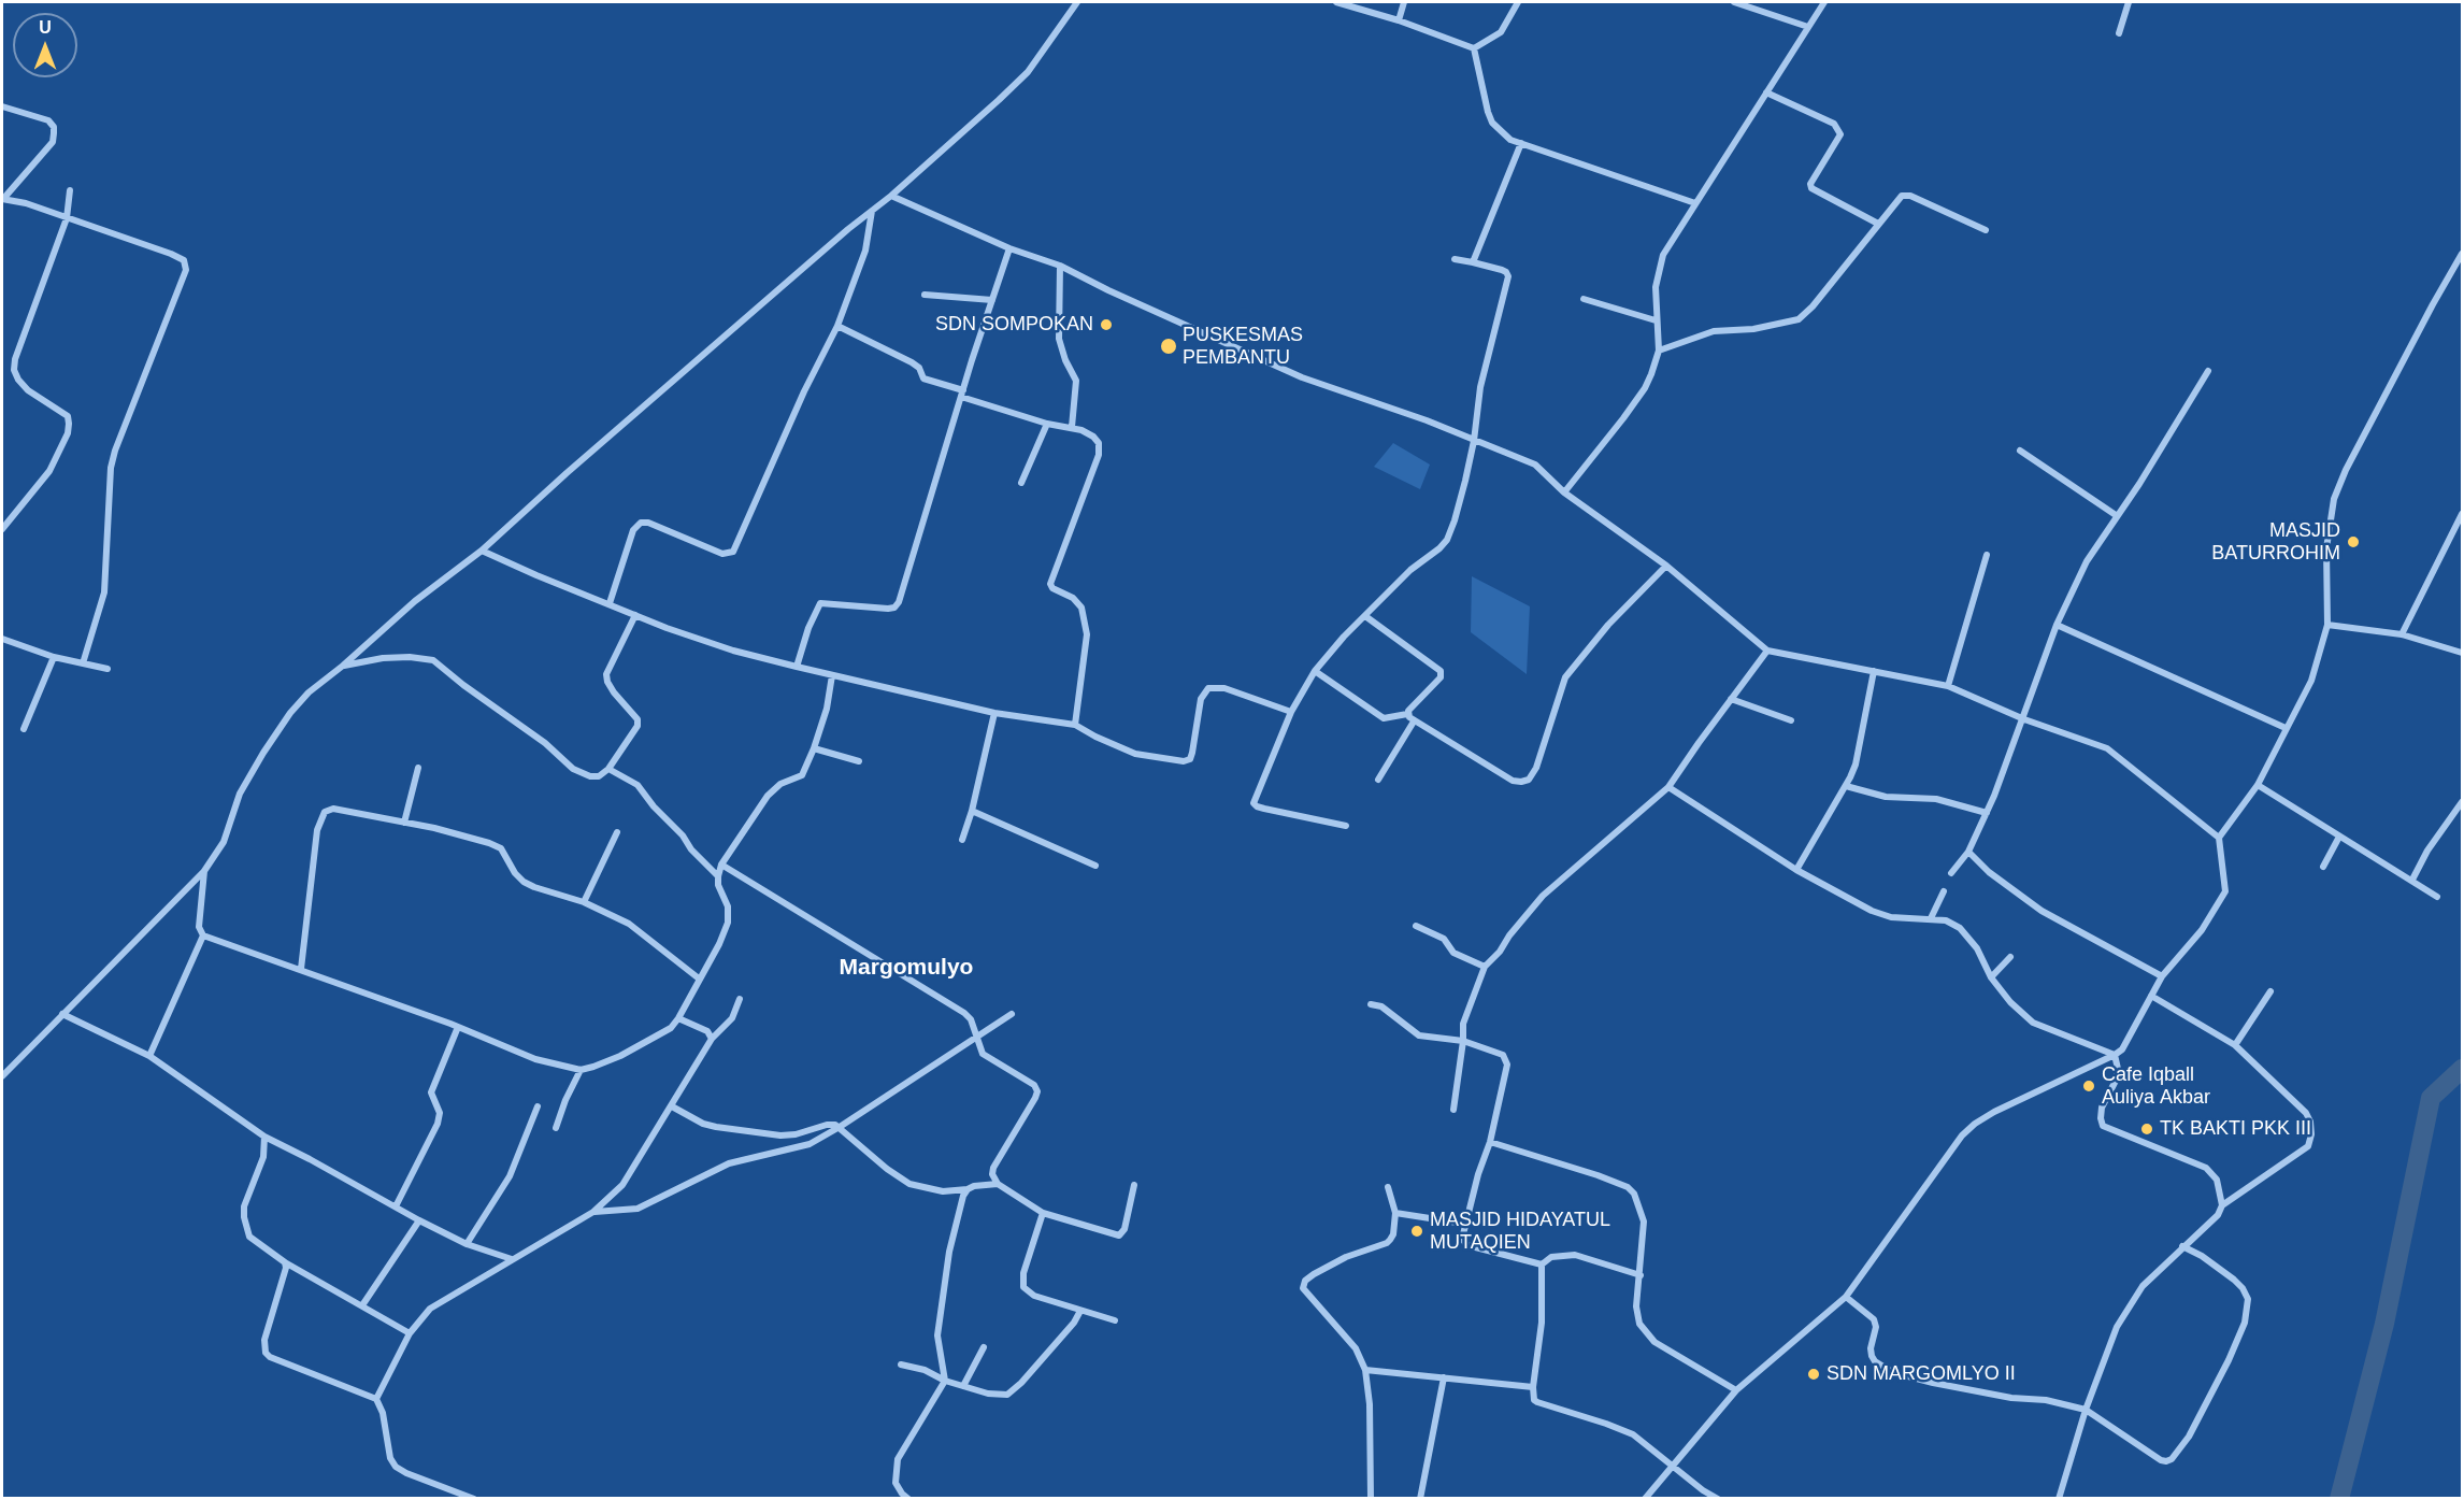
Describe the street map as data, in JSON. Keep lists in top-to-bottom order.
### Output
{
  "districts": ["Margomulyo"],
  "places": [
    "SDN SOMPOKAN",
    "PUSKESMAS PEMBANTU",
    "MASJID BATURROHIM",
    "Cafe Iqball Auliya Akbar",
    "TK BAKTI PKK III",
    "MASJID HIDAYATUL MUTAQIEN",
    "SDN MARGOMLYO II"
  ],
  "north": "top"
}
